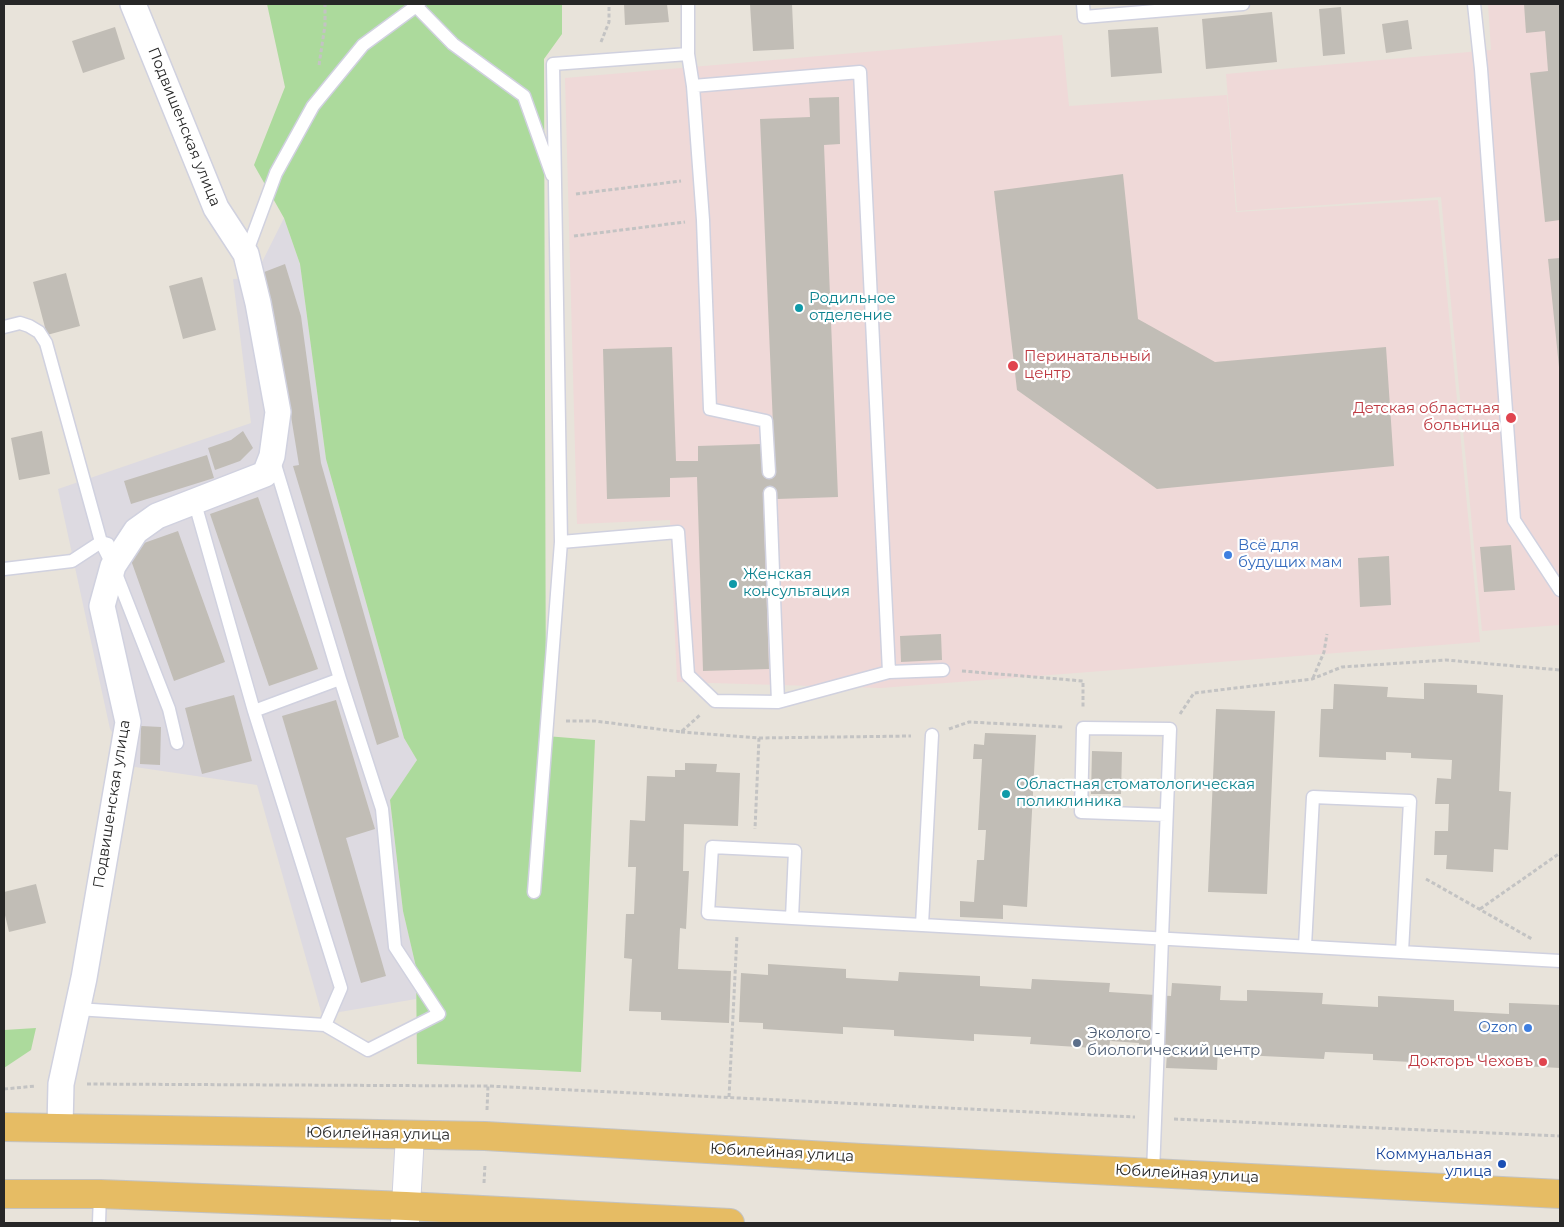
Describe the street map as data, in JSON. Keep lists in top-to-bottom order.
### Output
{
  "streets": {
    "highway": ["Юбилейная улица"],
    "street": ["Подвишенская улица"]
  },
  "crossings": [
    ["Подвишенская улица", "Юбилейная улица"]
  ],
  "places": [
    "Родильное отделение",
    "Перинатальный центр",
    "Детская областная больница",
    "Всё для будущих мам",
    "Женская консультация",
    "Областная стоматологическая поликлиника",
    "Ozon",
    "Эколого - биологический центр",
    "Докторъ Чеховъ",
    "Коммунальная улица"
  ]
}
